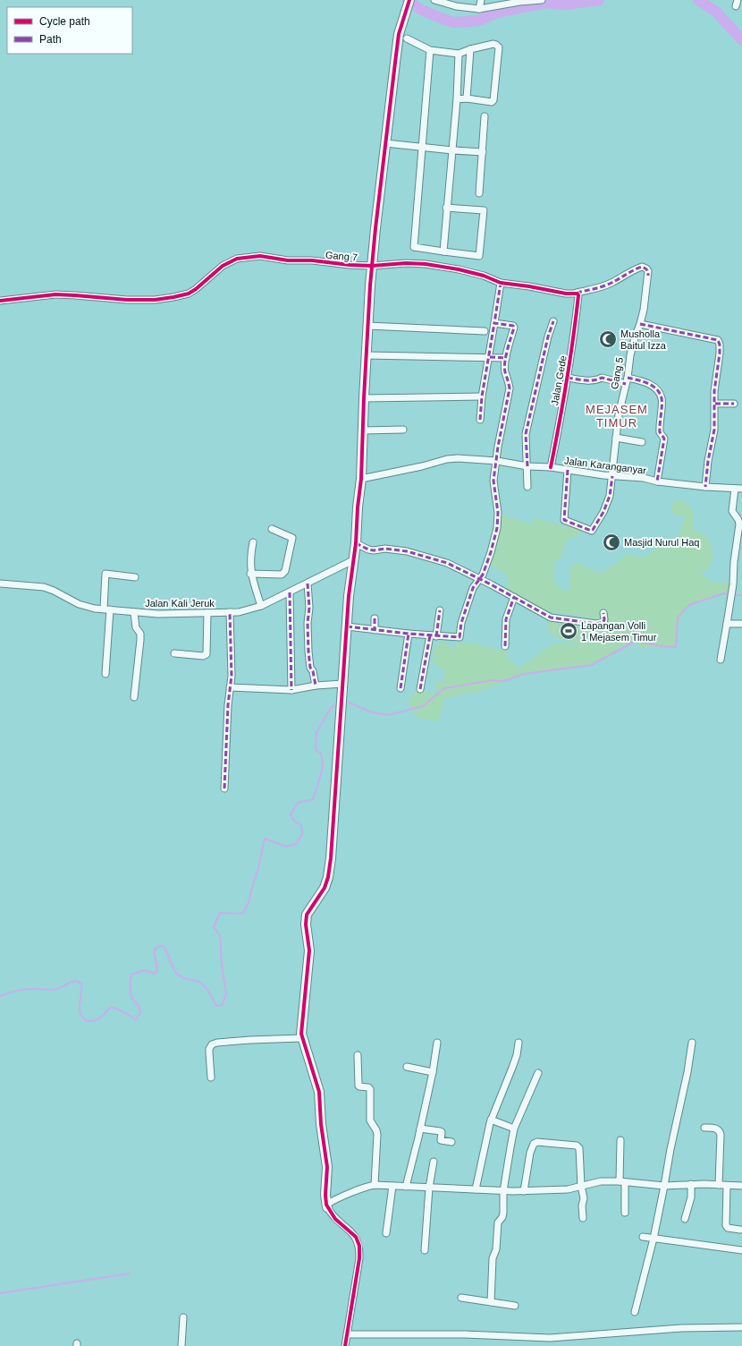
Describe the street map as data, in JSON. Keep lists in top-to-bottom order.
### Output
{
  "streets": {
    "street": [
      "Gang 7",
      "Gang 5",
      "Jalan Gede",
      "Jalan Karanganyar",
      "Jalan Kali Jeruk"
    ]
  },
  "crossings": [
    ["Gang 7", "Gang 5"],
    ["Gang 7", "Jalan Gede"],
    ["Gang 5", "Jalan Karanganyar"],
    ["Jalan Gede", "Jalan Karanganyar"]
  ],
  "districts": ["MEJASEM TIMUR"],
  "places": {
    "mosque": ["Musholla Baitul Izza", "Masjid Nurul Haq"],
    "sports": ["Lapangan Volli 1 Mejasem Timur"]
  },
  "legend": ["Cycle path", "Path"]
}
